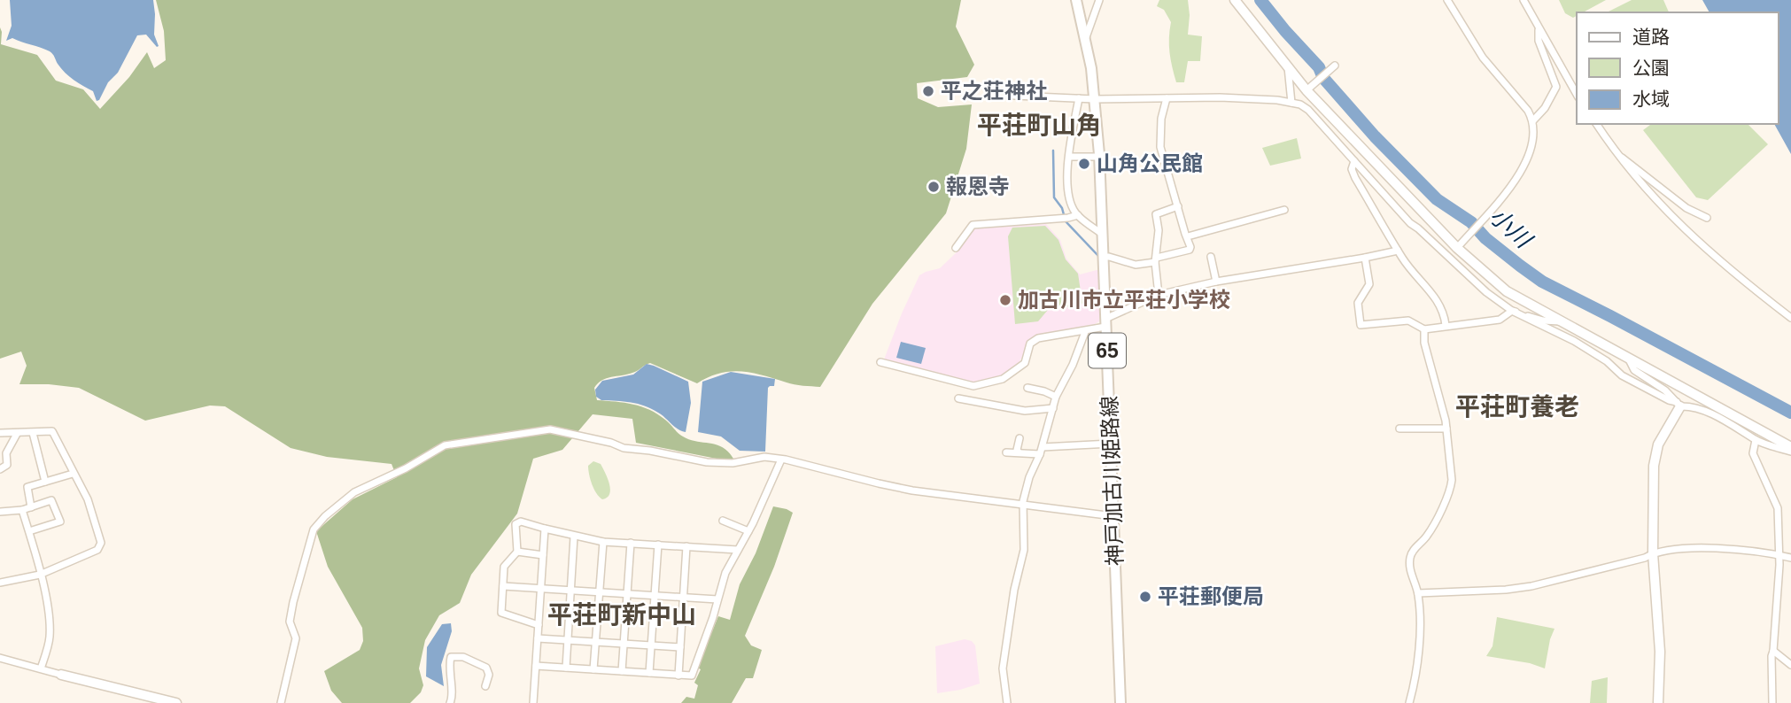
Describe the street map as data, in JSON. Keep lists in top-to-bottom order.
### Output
{
  "streets": {
    "main road": ["65", "神戸加古川姫路線"]
  },
  "districts": ["平荘町山角", "平荘町養老", "平荘町新中山"],
  "water": ["小川"],
  "places": [
    "平之荘神社",
    "山角公民館",
    "報恩寺",
    "加古川市立平荘小学校",
    "平荘郵便局"
  ],
  "legend": ["道路", "公園", "水域"]
}
